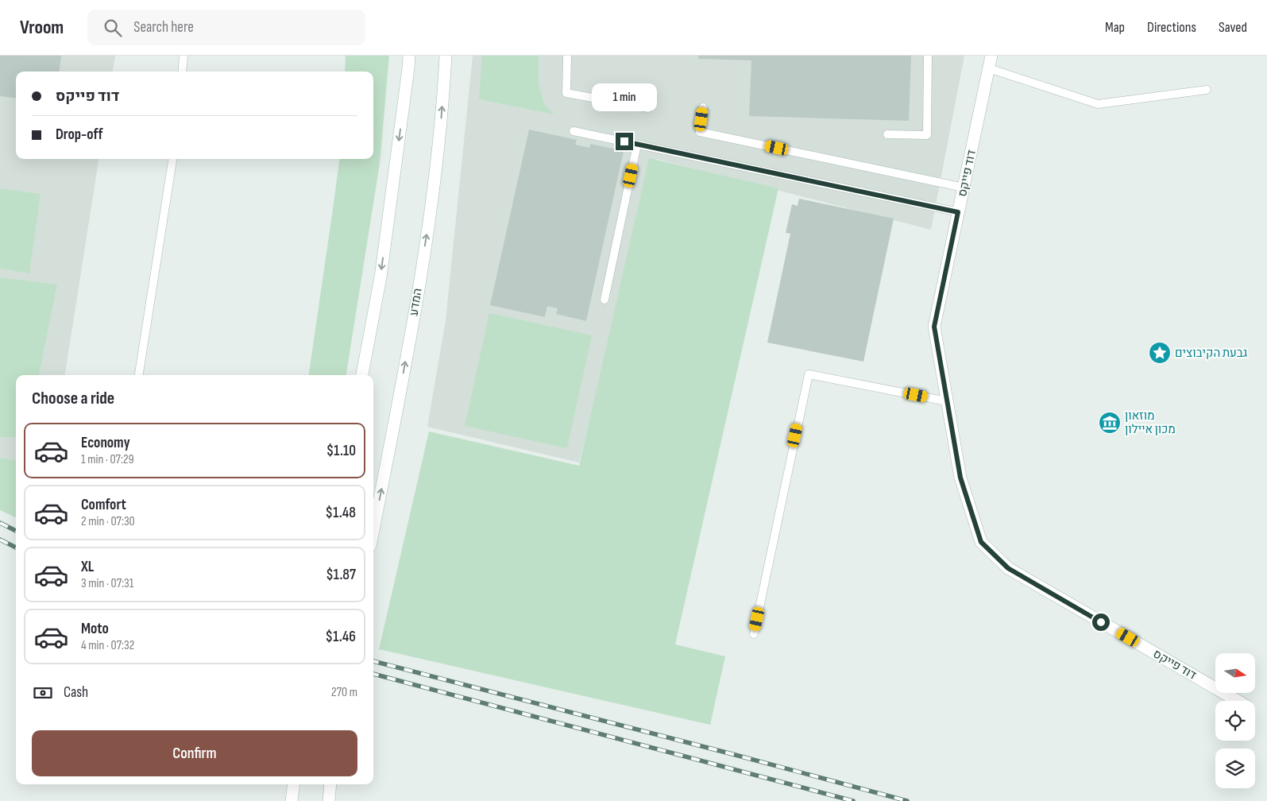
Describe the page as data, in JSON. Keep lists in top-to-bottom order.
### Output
{
  "streets": {
    "main road": ["דוד פייקס", "המדע"]
  },
  "places": {
    "place": ["גבעת הקיבוצים"],
    "museum": ["מוזאון מכון איילון"]
  },
  "north": "right",
  "page": {
    "header": "Vroom",
    "search": "Search here",
    "nav": ["Map", "Directions", "Saved"],
    "banner": ["דוד פייקס", "Drop-off"],
    "bubble": "1 min",
    "heading": "Choose a ride",
    "list": [
      {
        "name": "Economy",
        "note": "1 min · 07:29",
        "value": "$1.10"
      },
      {
        "name": "Comfort",
        "note": "2 min · 07:30",
        "value": "$1.48"
      },
      {
        "name": "XL",
        "note": "3 min · 07:31",
        "value": "$1.87"
      },
      {
        "name": "Moto",
        "note": "4 min · 07:32",
        "value": "$1.46"
      }
    ],
    "pay": ["Cash", "270 m"],
    "buttons": "Confirm"
  }
}
